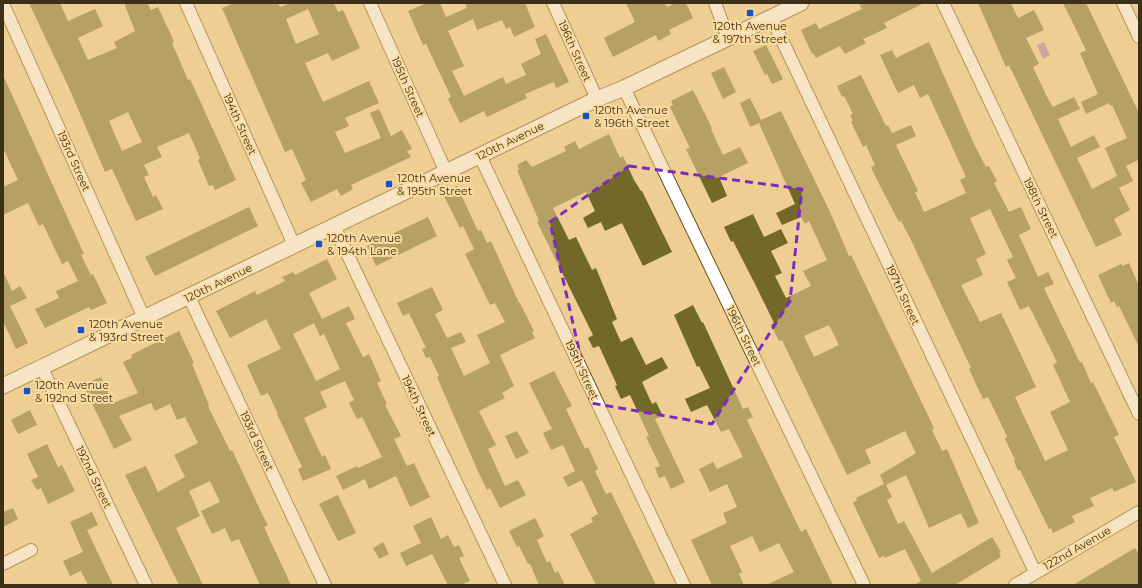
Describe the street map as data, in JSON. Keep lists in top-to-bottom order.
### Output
{
  "streets": {
    "street": [
      "196th Street",
      "195th Street",
      "194th Street",
      "120th Avenue",
      "193rd Street",
      "198th Street",
      "197th Street",
      "192nd Street",
      "122nd Avenue"
    ]
  },
  "crossings": [
    ["196th Street", "120th Avenue"],
    ["195th Street", "120th Avenue"],
    ["194th Street", "120th Avenue"],
    ["120th Avenue", "193rd Street"],
    ["120th Avenue", "197th Street"],
    ["120th Avenue", "192nd Street"],
    ["197th Street", "122nd Avenue"]
  ],
  "places": {
    "transit": [
      "120th Avenue & 197th Street",
      "120th Avenue & 196th Street",
      "120th Avenue & 195th Street",
      "120th Avenue & 194th Lane",
      "120th Avenue & 193rd Street",
      "120th Avenue & 192nd Street"
    ]
  }
}
